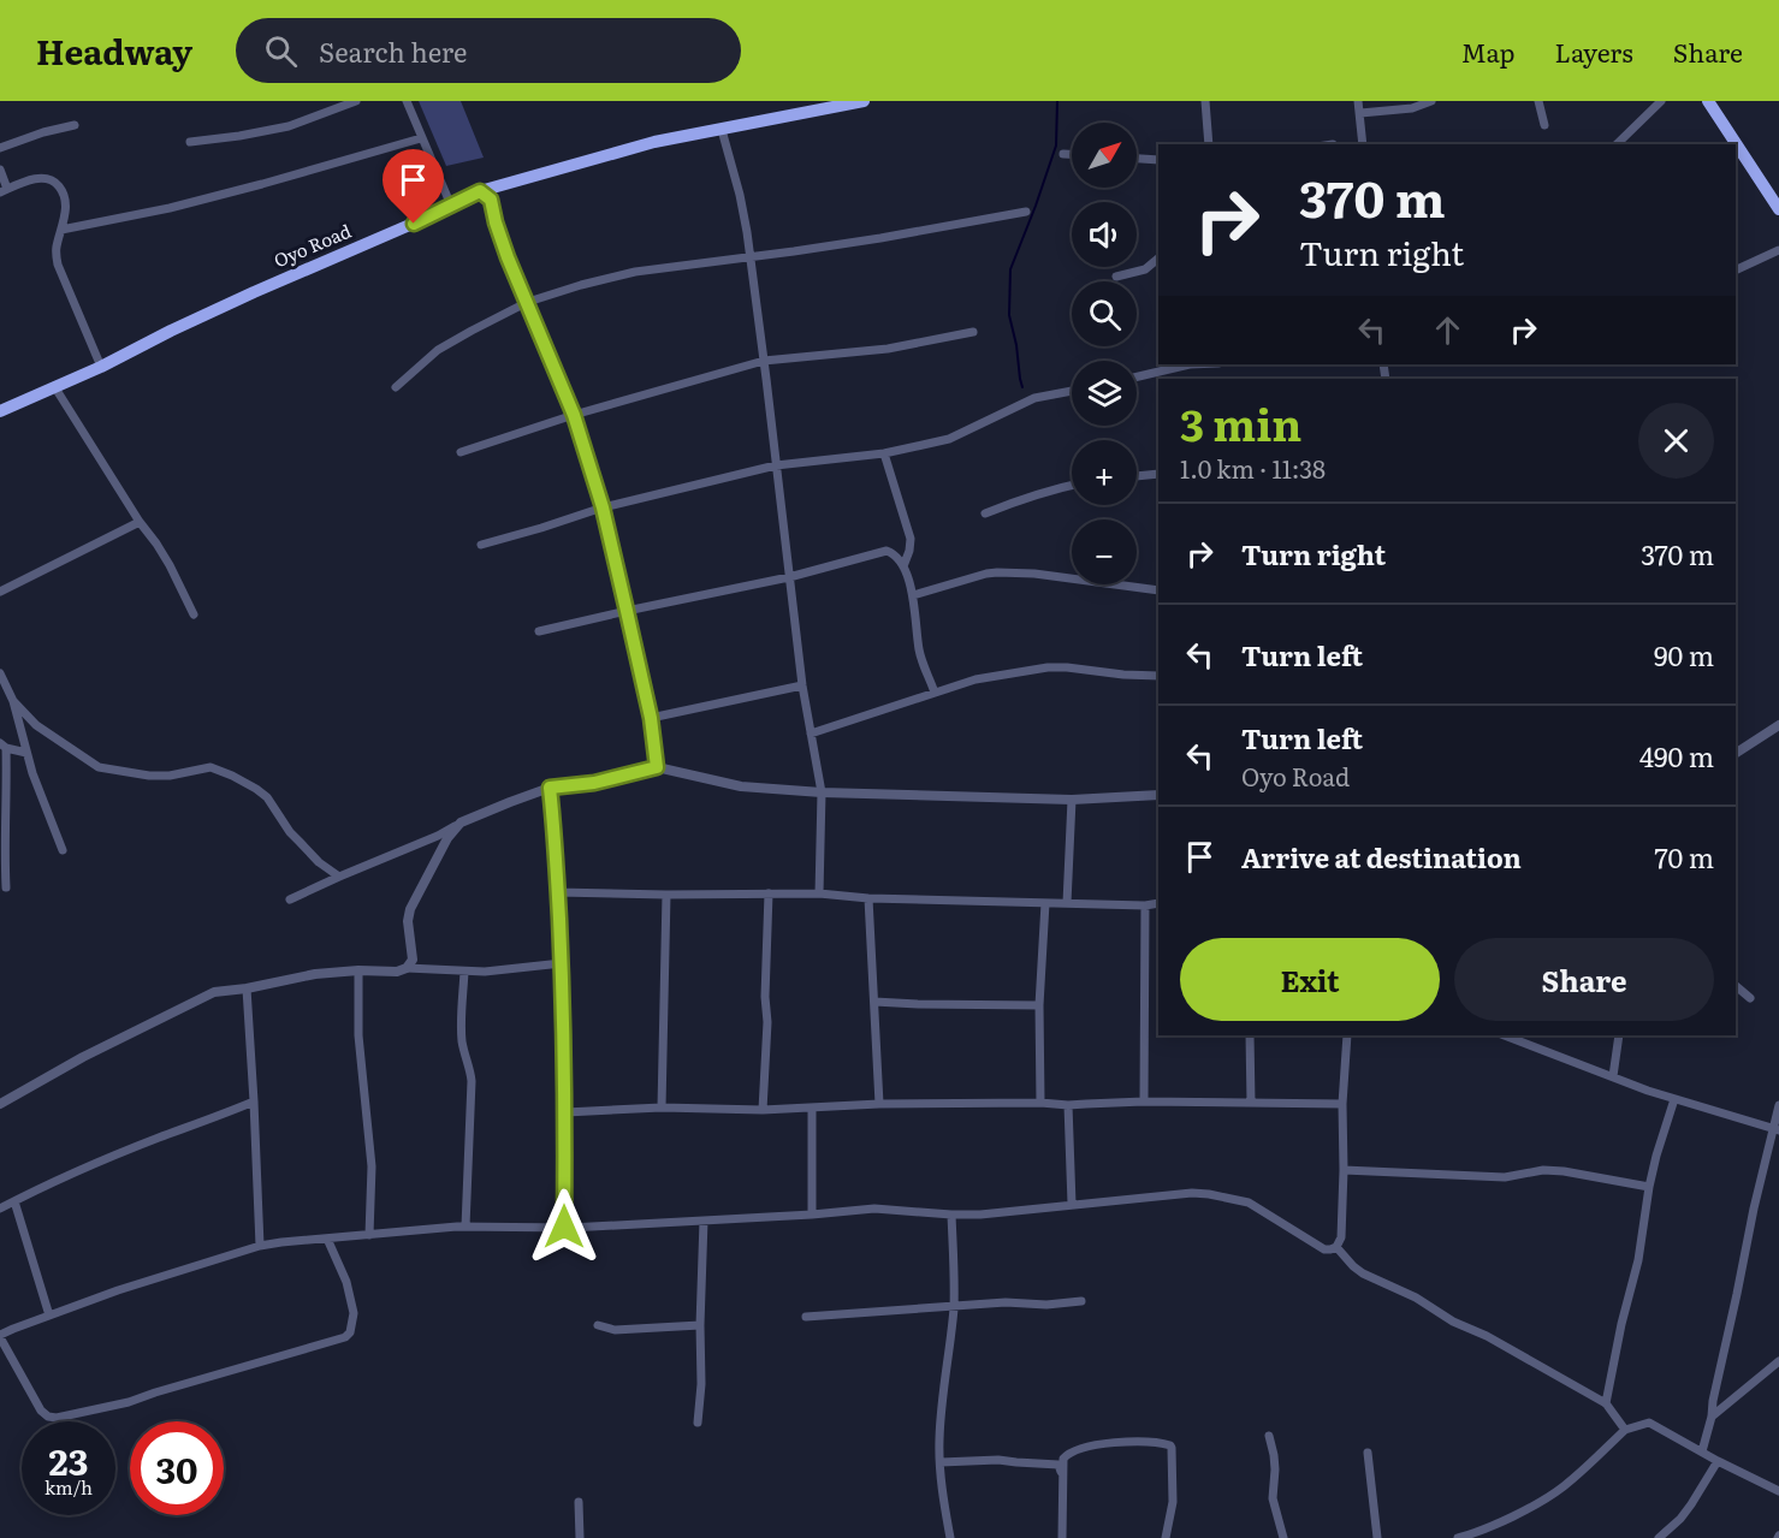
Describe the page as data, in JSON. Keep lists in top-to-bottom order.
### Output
{
  "streets": {
    "highway": ["Oyo Road"]
  },
  "north": "top right",
  "page": {
    "header": "Headway",
    "search": "Search here",
    "nav": ["Map", "Layers", "Share"],
    "map_buttons": ["+", "−"],
    "turn": ["370 m", "Turn right"],
    "heading": ["3 min", "1.0 km · 11:38"],
    "list": [
      {
        "name": "Turn right",
        "value": "370 m"
      },
      {
        "name": "Turn left",
        "value": "90 m"
      },
      {
        "name": "Turn left",
        "note": "Oyo Road",
        "value": "490 m"
      },
      {
        "name": "Arrive at destination",
        "value": "70 m"
      }
    ],
    "buttons": ["Exit", "Share"],
    "speed": "23 km/h",
    "limit": "30"
  }
}
